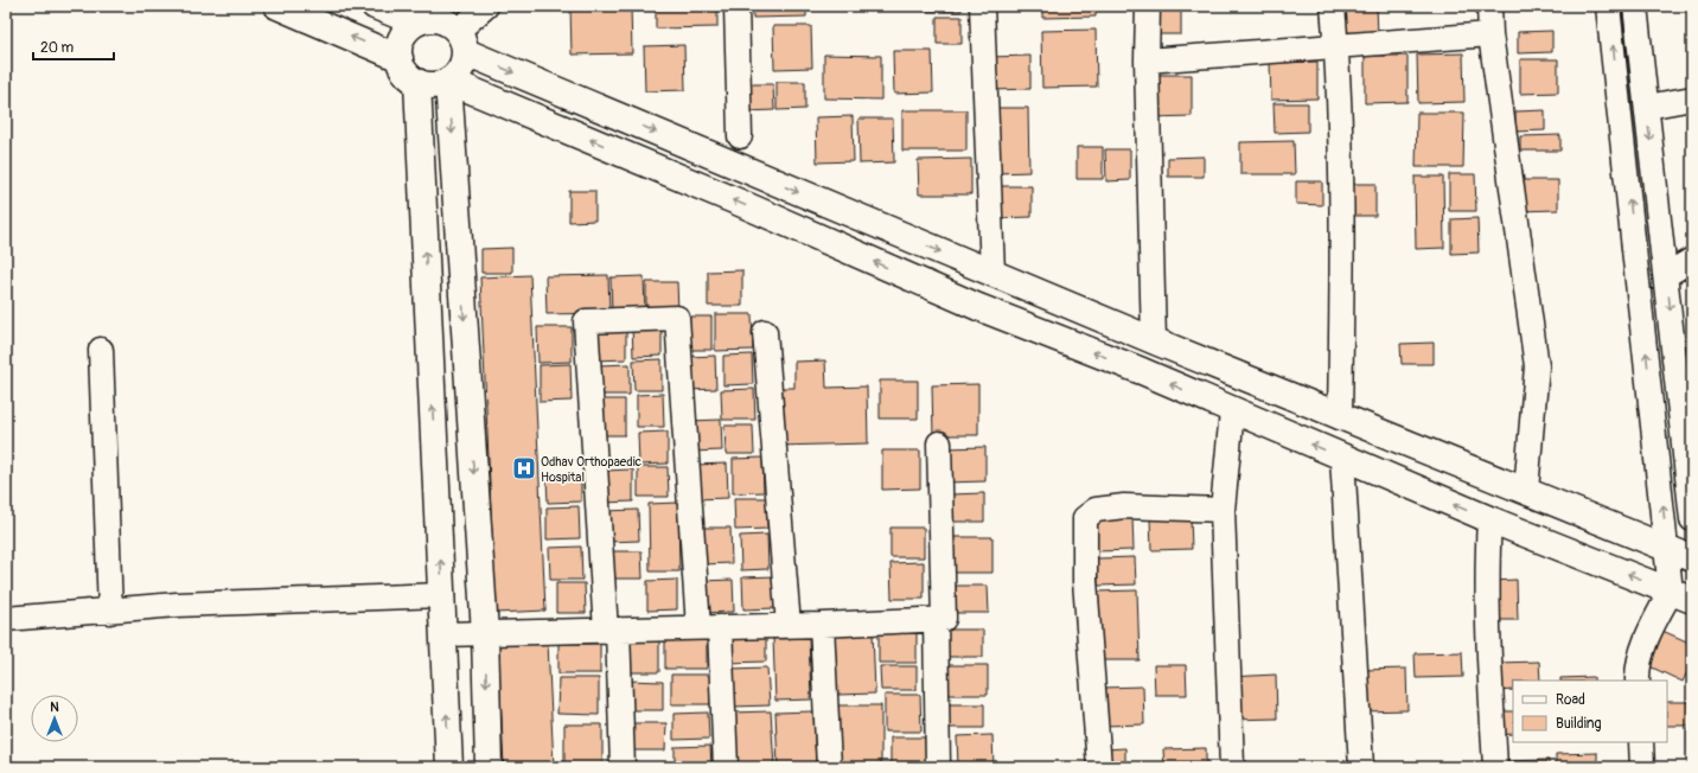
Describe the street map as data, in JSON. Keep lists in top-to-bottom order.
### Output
{
  "places": {
    "hospital": ["Odhav Orthopaedic Hospital"]
  },
  "legend": ["Road", "Building"],
  "scale_bar": "20 m",
  "north": "top"
}
